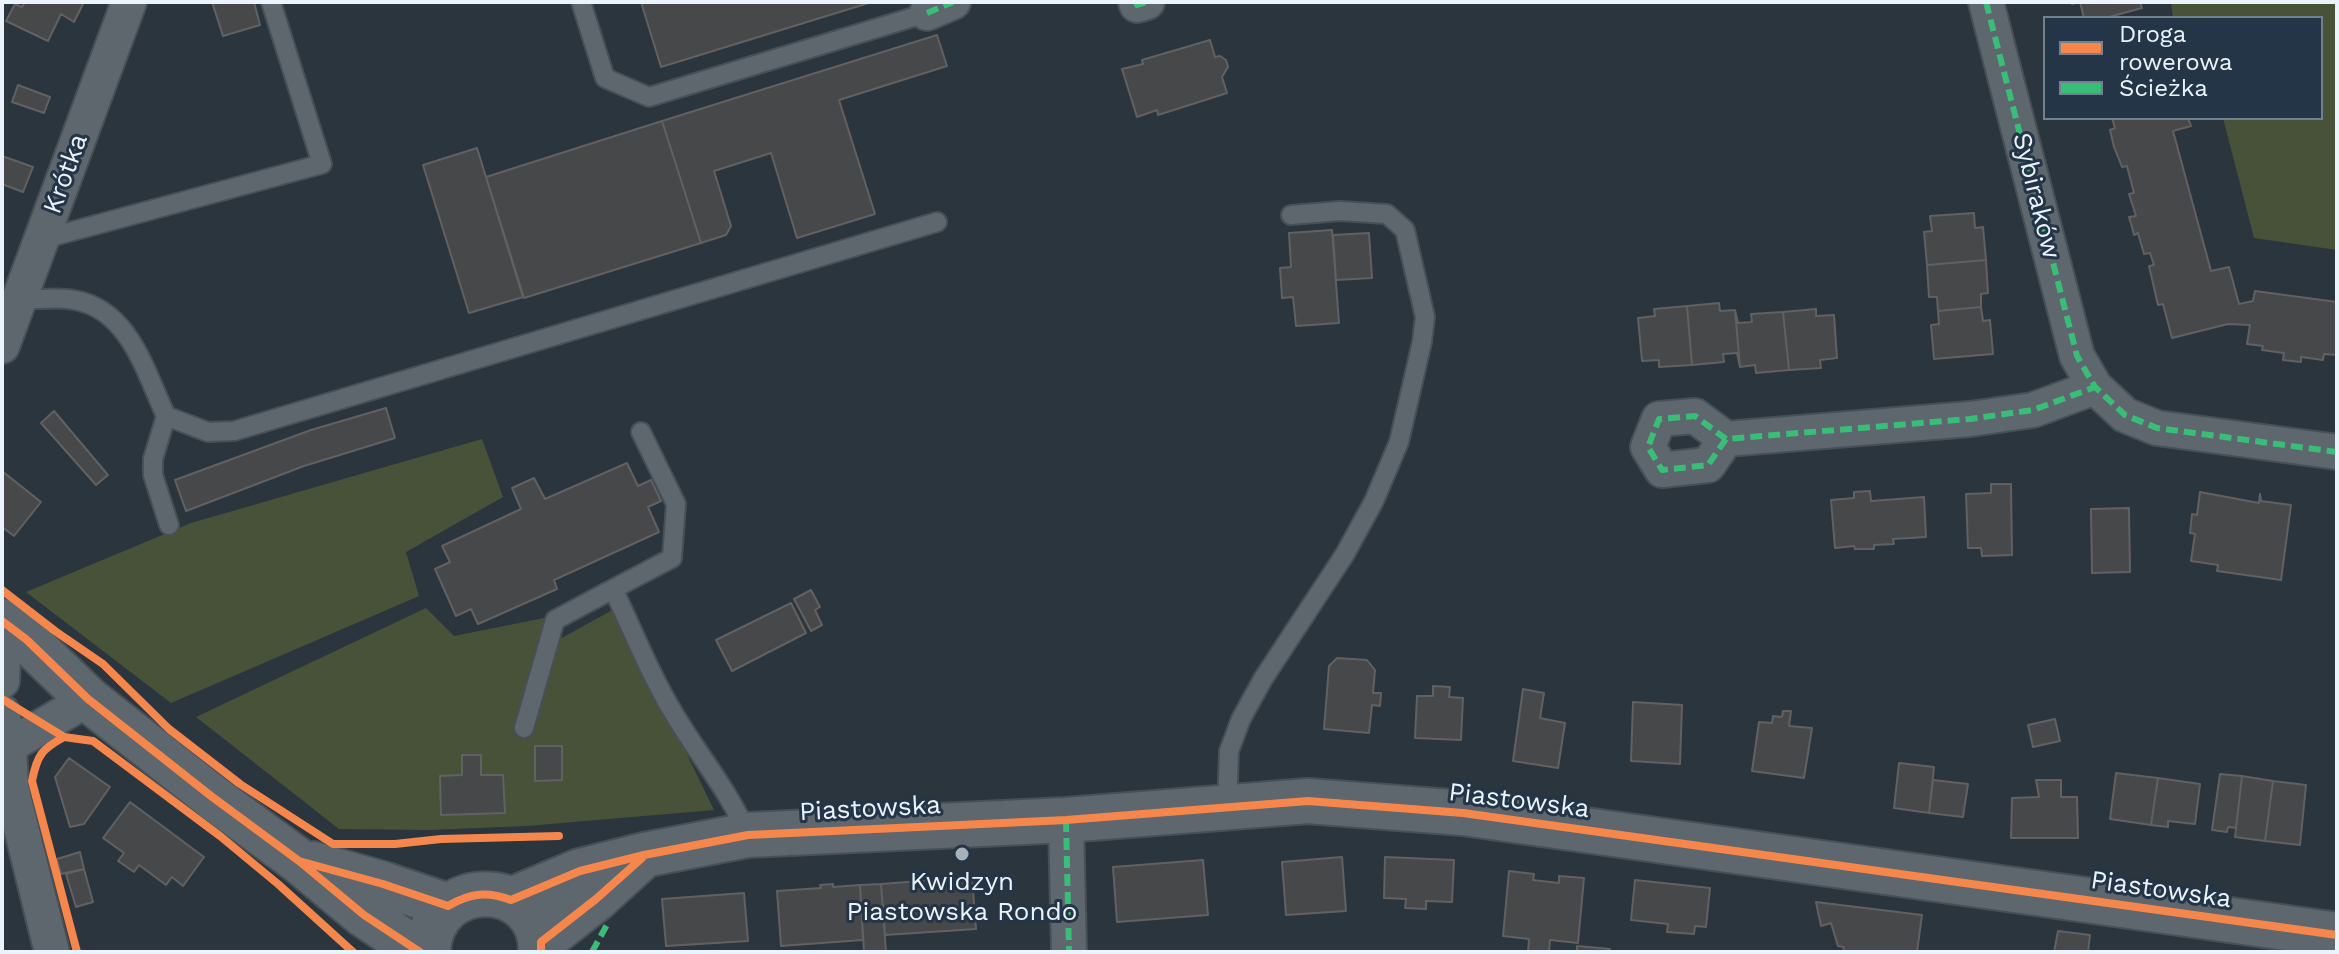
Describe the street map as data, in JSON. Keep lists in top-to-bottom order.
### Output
{
  "streets": {
    "street": ["Krótka", "Sybiraków", "Piastowska"]
  },
  "places": ["Kwidzyn Piastowska Rondo"],
  "legend": ["Droga rowerowa", "Ścieżka"]
}
